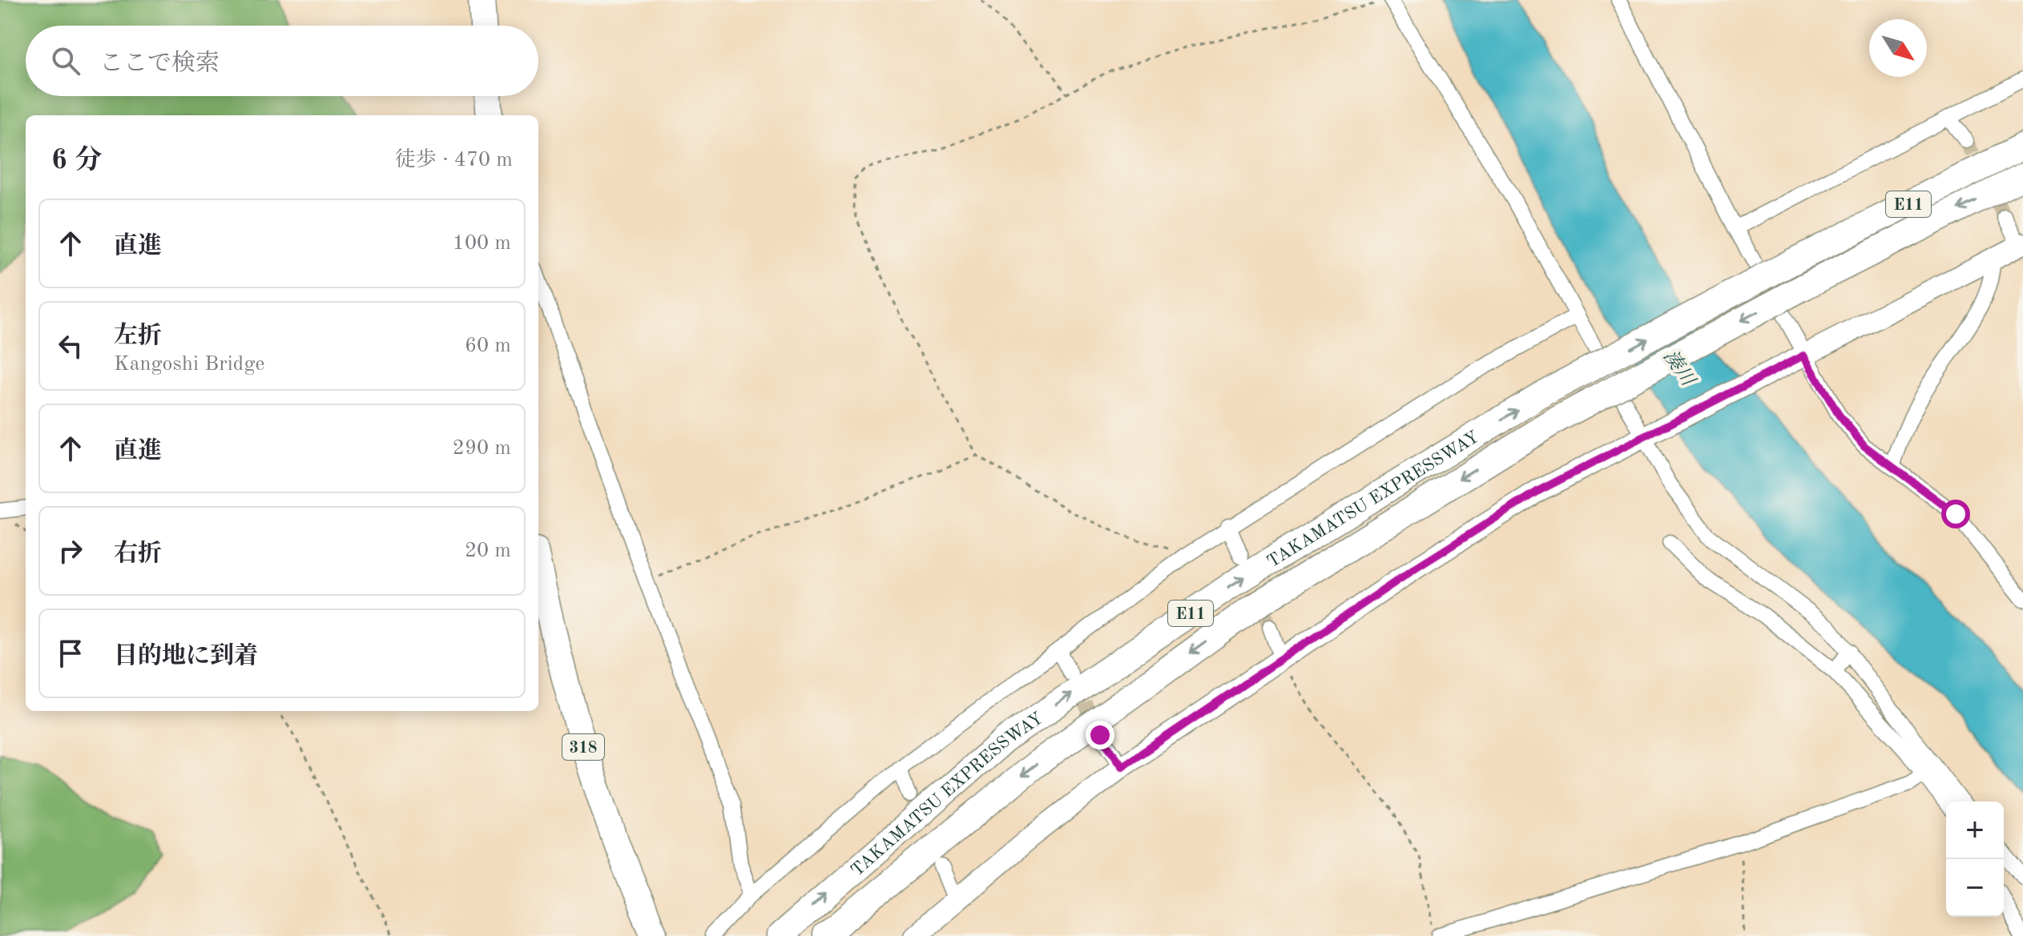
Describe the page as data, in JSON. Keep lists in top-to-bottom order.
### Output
{
  "streets": {
    "highway": ["E11", "TAKAMATSU EXPRESSWAY", "318"]
  },
  "water": ["湊川"],
  "north": "bottom right",
  "page": {
    "search": "ここで検索",
    "heading": ["6 分", "徒歩 · 470 m"],
    "list": [
      ["直進", "100 m"],
      ["左折", "Kangoshi Bridge", "60 m"],
      ["直進", "290 m"],
      ["右折", "20 m"],
      "目的地に到着"
    ],
    "map_buttons": ["+", "−"]
  }
}
